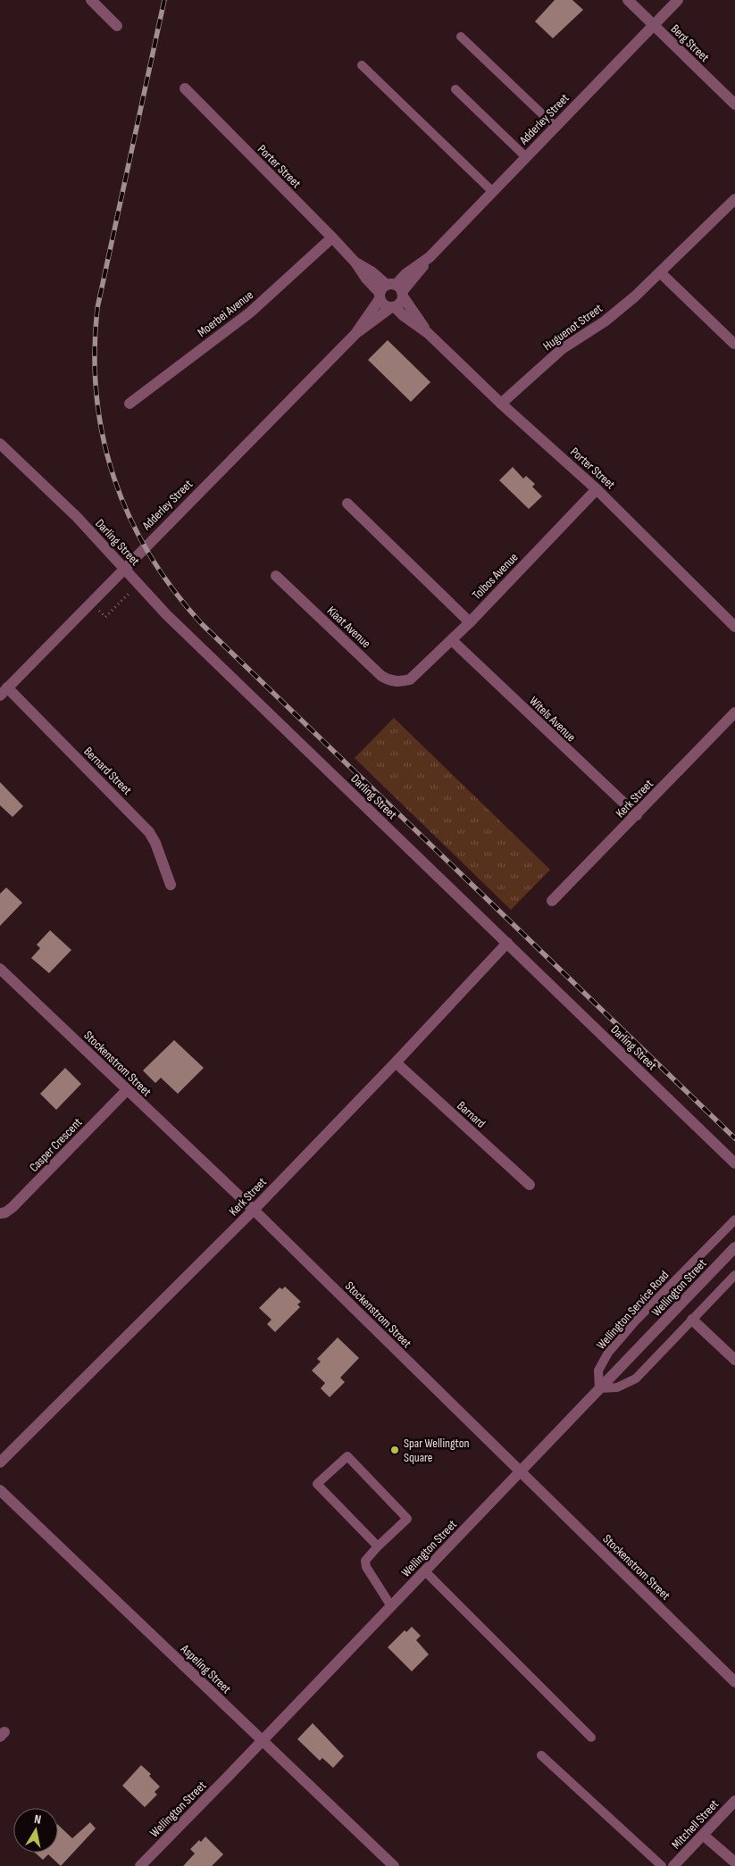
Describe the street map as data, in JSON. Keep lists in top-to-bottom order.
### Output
{
  "streets": {
    "street": [
      "Berg Street",
      "Adderley Street",
      "Porter Street",
      "Moerbei Avenue",
      "Huguenot Street",
      "Darling Street",
      "Tolbos Avenue",
      "Kiaat Avenue",
      "Witels Avenue",
      "Bernard Street",
      "Kerk Street",
      "Stockenstrom Street",
      "Barnard",
      "Casper Crescent",
      "Wellington Street",
      "Aspeling Street",
      "Mitchell Street"
    ],
    "lane": ["Wellington Service Road"]
  },
  "crossings": [
    ["Berg Street", "Adderley Street"],
    ["Adderley Street", "Porter Street"],
    ["Adderley Street", "Bernard Street"],
    ["Porter Street", "Moerbei Avenue"],
    ["Porter Street", "Huguenot Street"],
    ["Porter Street", "Tolbos Avenue"],
    ["Darling Street", "Kerk Street"],
    ["Tolbos Avenue", "Kiaat Avenue"],
    ["Tolbos Avenue", "Witels Avenue"],
    ["Witels Avenue", "Kerk Street"],
    ["Kerk Street", "Stockenstrom Street"],
    ["Kerk Street", "Barnard"],
    ["Stockenstrom Street", "Casper Crescent"],
    ["Stockenstrom Street", "Wellington Street"],
    ["Wellington Street", "Wellington Service Road"],
    ["Wellington Street", "Aspeling Street"]
  ],
  "places": ["Spar Wellington Square"],
  "north": "top"
}
